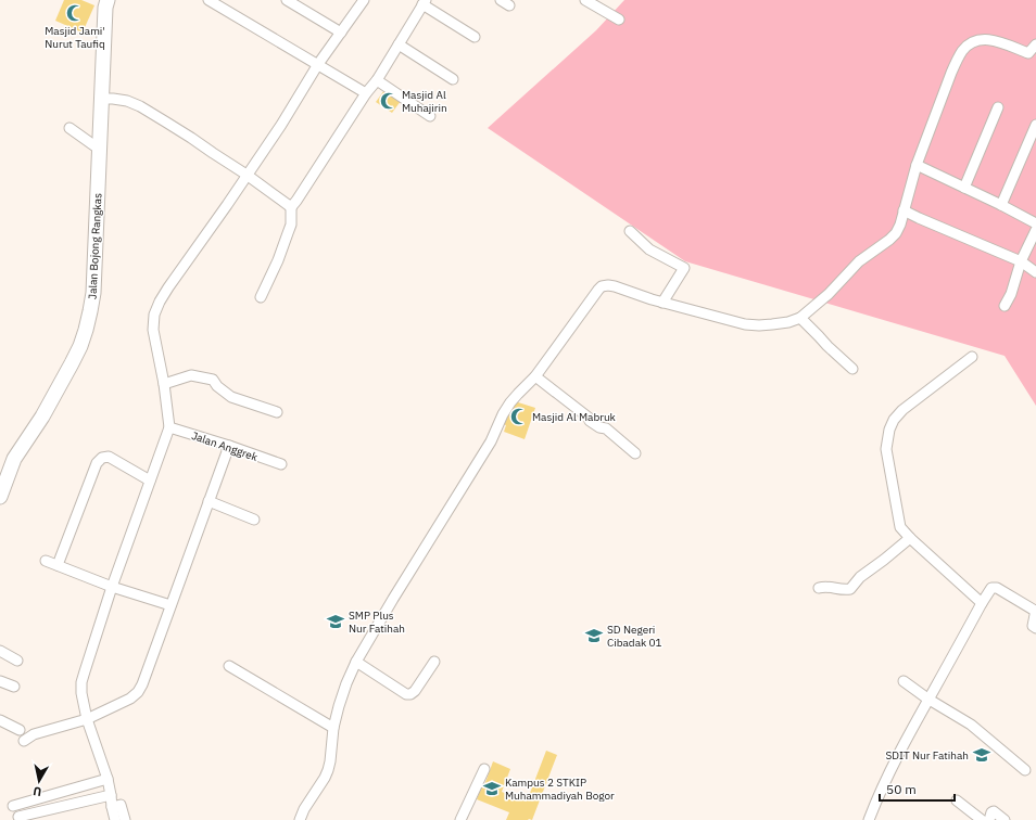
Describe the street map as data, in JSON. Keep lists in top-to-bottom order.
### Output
{
  "streets": {
    "main road": ["Jalan Bojong Rangkas"],
    "street": ["Jalan Anggrek"]
  },
  "places": {
    "mosque": ["Masjid Jami' Nurut Taufiq", "Masjid Al Muhajirin", "Masjid Al Mabruk"],
    "school or university": [
      "SMP Plus Nur Fatihah",
      "SD Negeri Cibadak 01",
      "SDIT Nur Fatihah",
      "Kampus 2 STKIP Muhammadiyah Bogor"
    ]
  },
  "scale_bar": "50 m",
  "north": "bottom"
}
